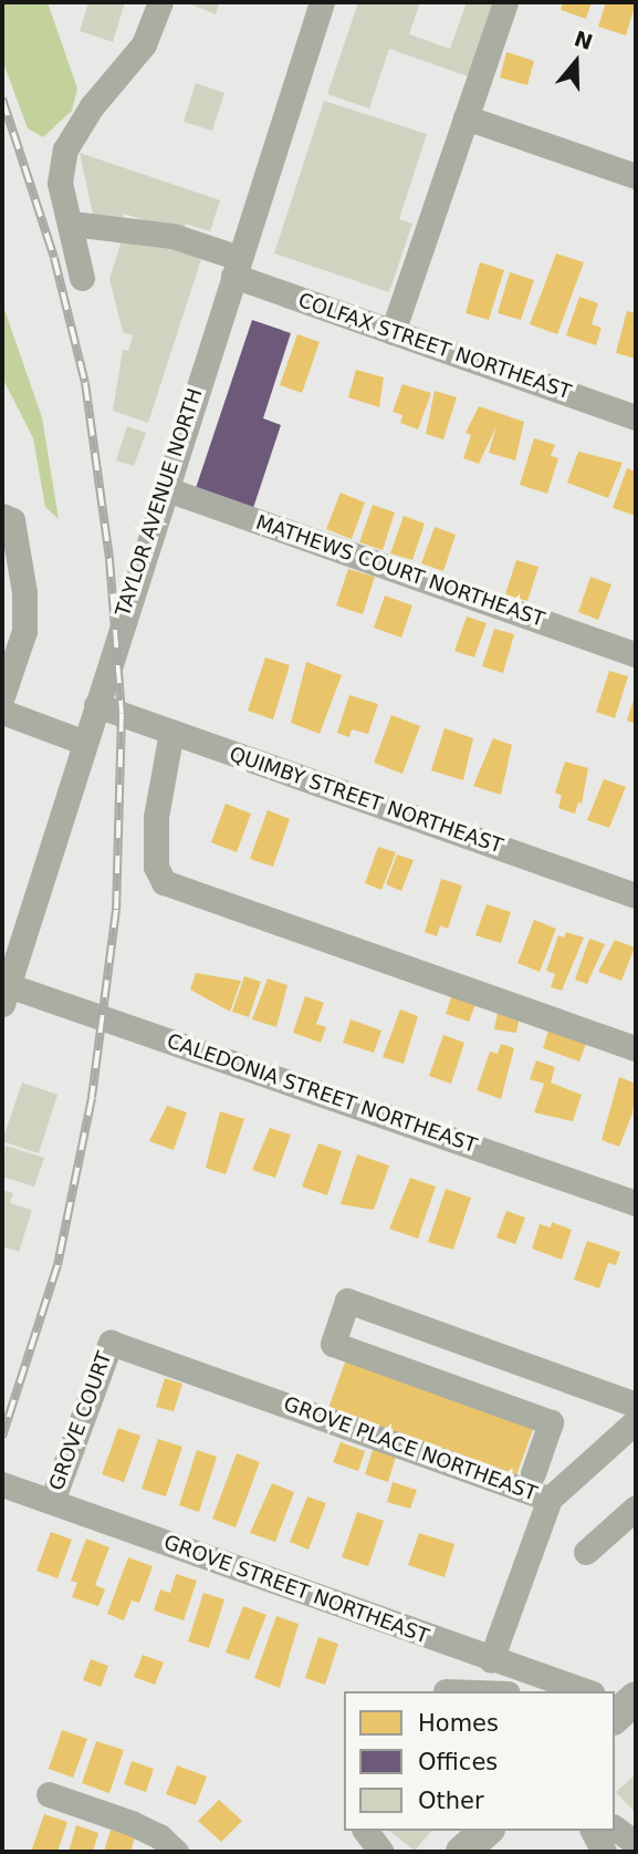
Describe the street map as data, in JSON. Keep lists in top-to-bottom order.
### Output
{
  "streets": {
    "street": [
      "COLFAX STREET NORTHEAST",
      "TAYLOR AVENUE NORTH",
      "MATHEWS COURT NORTHEAST",
      "QUIMBY STREET NORTHEAST",
      "CALEDONIA STREET NORTHEAST",
      "GROVE COURT",
      "GROVE PLACE NORTHEAST",
      "GROVE STREET NORTHEAST"
    ]
  },
  "crossings": [
    ["COLFAX STREET NORTHEAST", "TAYLOR AVENUE NORTH"],
    ["TAYLOR AVENUE NORTH", "MATHEWS COURT NORTHEAST"],
    ["TAYLOR AVENUE NORTH", "QUIMBY STREET NORTHEAST"],
    ["TAYLOR AVENUE NORTH", "CALEDONIA STREET NORTHEAST"],
    ["GROVE COURT", "GROVE PLACE NORTHEAST"],
    ["GROVE COURT", "GROVE STREET NORTHEAST"],
    ["GROVE PLACE NORTHEAST", "GROVE STREET NORTHEAST"]
  ],
  "legend": ["Homes", "Offices", "Other"],
  "north": "top"
}
